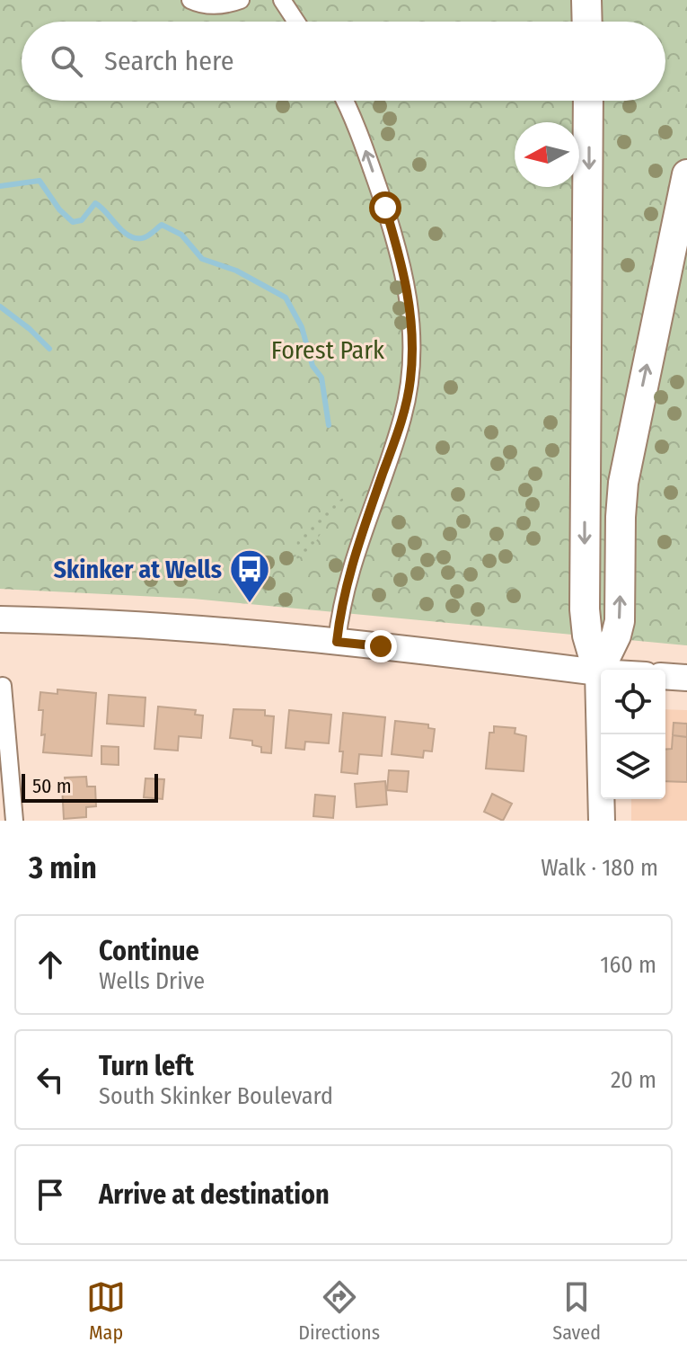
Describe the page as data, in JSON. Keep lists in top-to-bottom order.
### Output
{
  "parks": ["Forest Park"],
  "places": {
    "bus stop": ["Skinker at Wells"]
  },
  "scale_bar": "50 m",
  "north": "left",
  "page": {
    "search": "Search here",
    "scale": "50 m",
    "heading": ["3 min", "Walk · 180 m"],
    "list": [
      ["Continue", "Wells Drive", "160 m"],
      ["Turn left", "South Skinker Boulevard", "20 m"],
      "Arrive at destination"
    ],
    "nav": ["Map", "Directions", "Saved"]
  }
}
